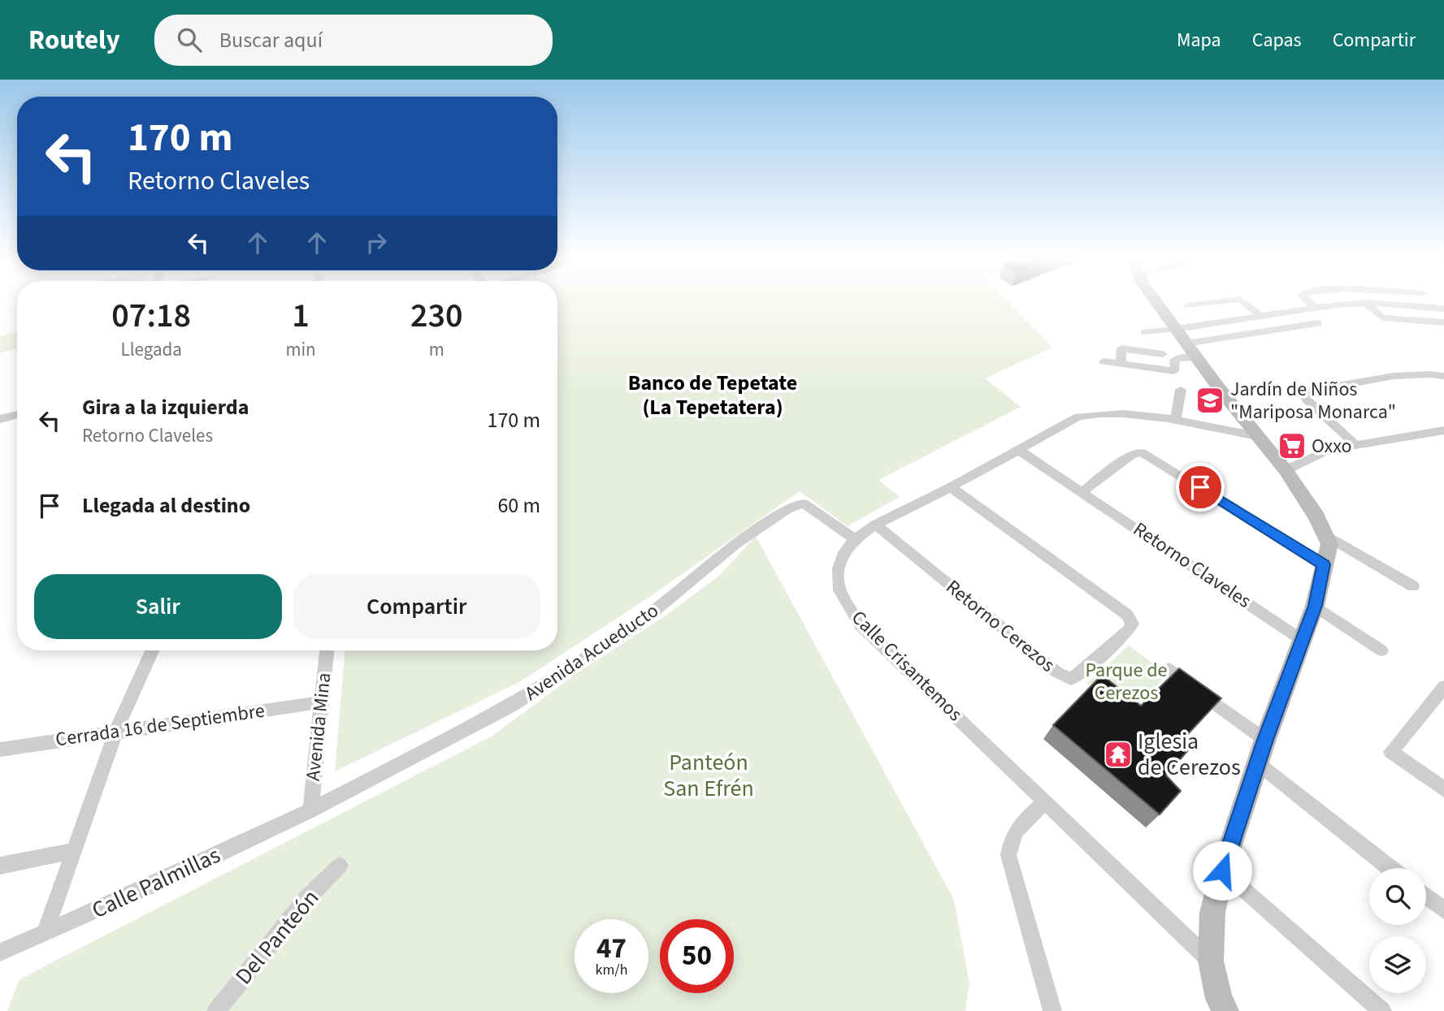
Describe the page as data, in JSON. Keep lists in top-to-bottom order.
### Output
{
  "streets": {
    "street": [
      "Retorno Claveles",
      "Retorno Cerezos",
      "Avenida Acueducto",
      "Calle Crisantemos",
      "Cerrada 16 de Septiembre",
      "Avenida Mina",
      "Calle Palmillas",
      "Del Panteón"
    ]
  },
  "crossings": [
    ["Retorno Claveles", "Calle Crisantemos"],
    ["Retorno Cerezos", "Calle Crisantemos"],
    ["Avenida Acueducto", "Calle Crisantemos"],
    ["Avenida Acueducto", "Avenida Mina"],
    ["Avenida Acueducto", "Calle Palmillas"],
    ["Cerrada 16 de Septiembre", "Avenida Mina"],
    ["Avenida Mina", "Calle Palmillas"]
  ],
  "districts": ["Banco de Tepetate (La Tepetatera)"],
  "parks": ["Parque de Cerezos", "Panteón San Efrén"],
  "places": {
    "school or university": ["Jardín de Niños \"Mariposa Monarca\""],
    "supermarket": ["Oxxo"],
    "temple": ["Iglesia de Cerezos"]
  },
  "page": {
    "header": "Routely",
    "search": "Buscar aquí",
    "nav": ["Mapa", "Capas", "Compartir"],
    "turn": ["170 m", "Retorno Claveles"],
    "eta": [
      "07:18",
      "Llegada",
      "1",
      "min",
      "230",
      "m"
    ],
    "list": [
      {
        "name": "Gira a la izquierda",
        "note": "Retorno Claveles",
        "value": "170 m"
      },
      {
        "name": "Llegada al destino",
        "value": "60 m"
      }
    ],
    "buttons": ["Salir", "Compartir"],
    "speed": "47 km/h",
    "limit": "50"
  }
}
